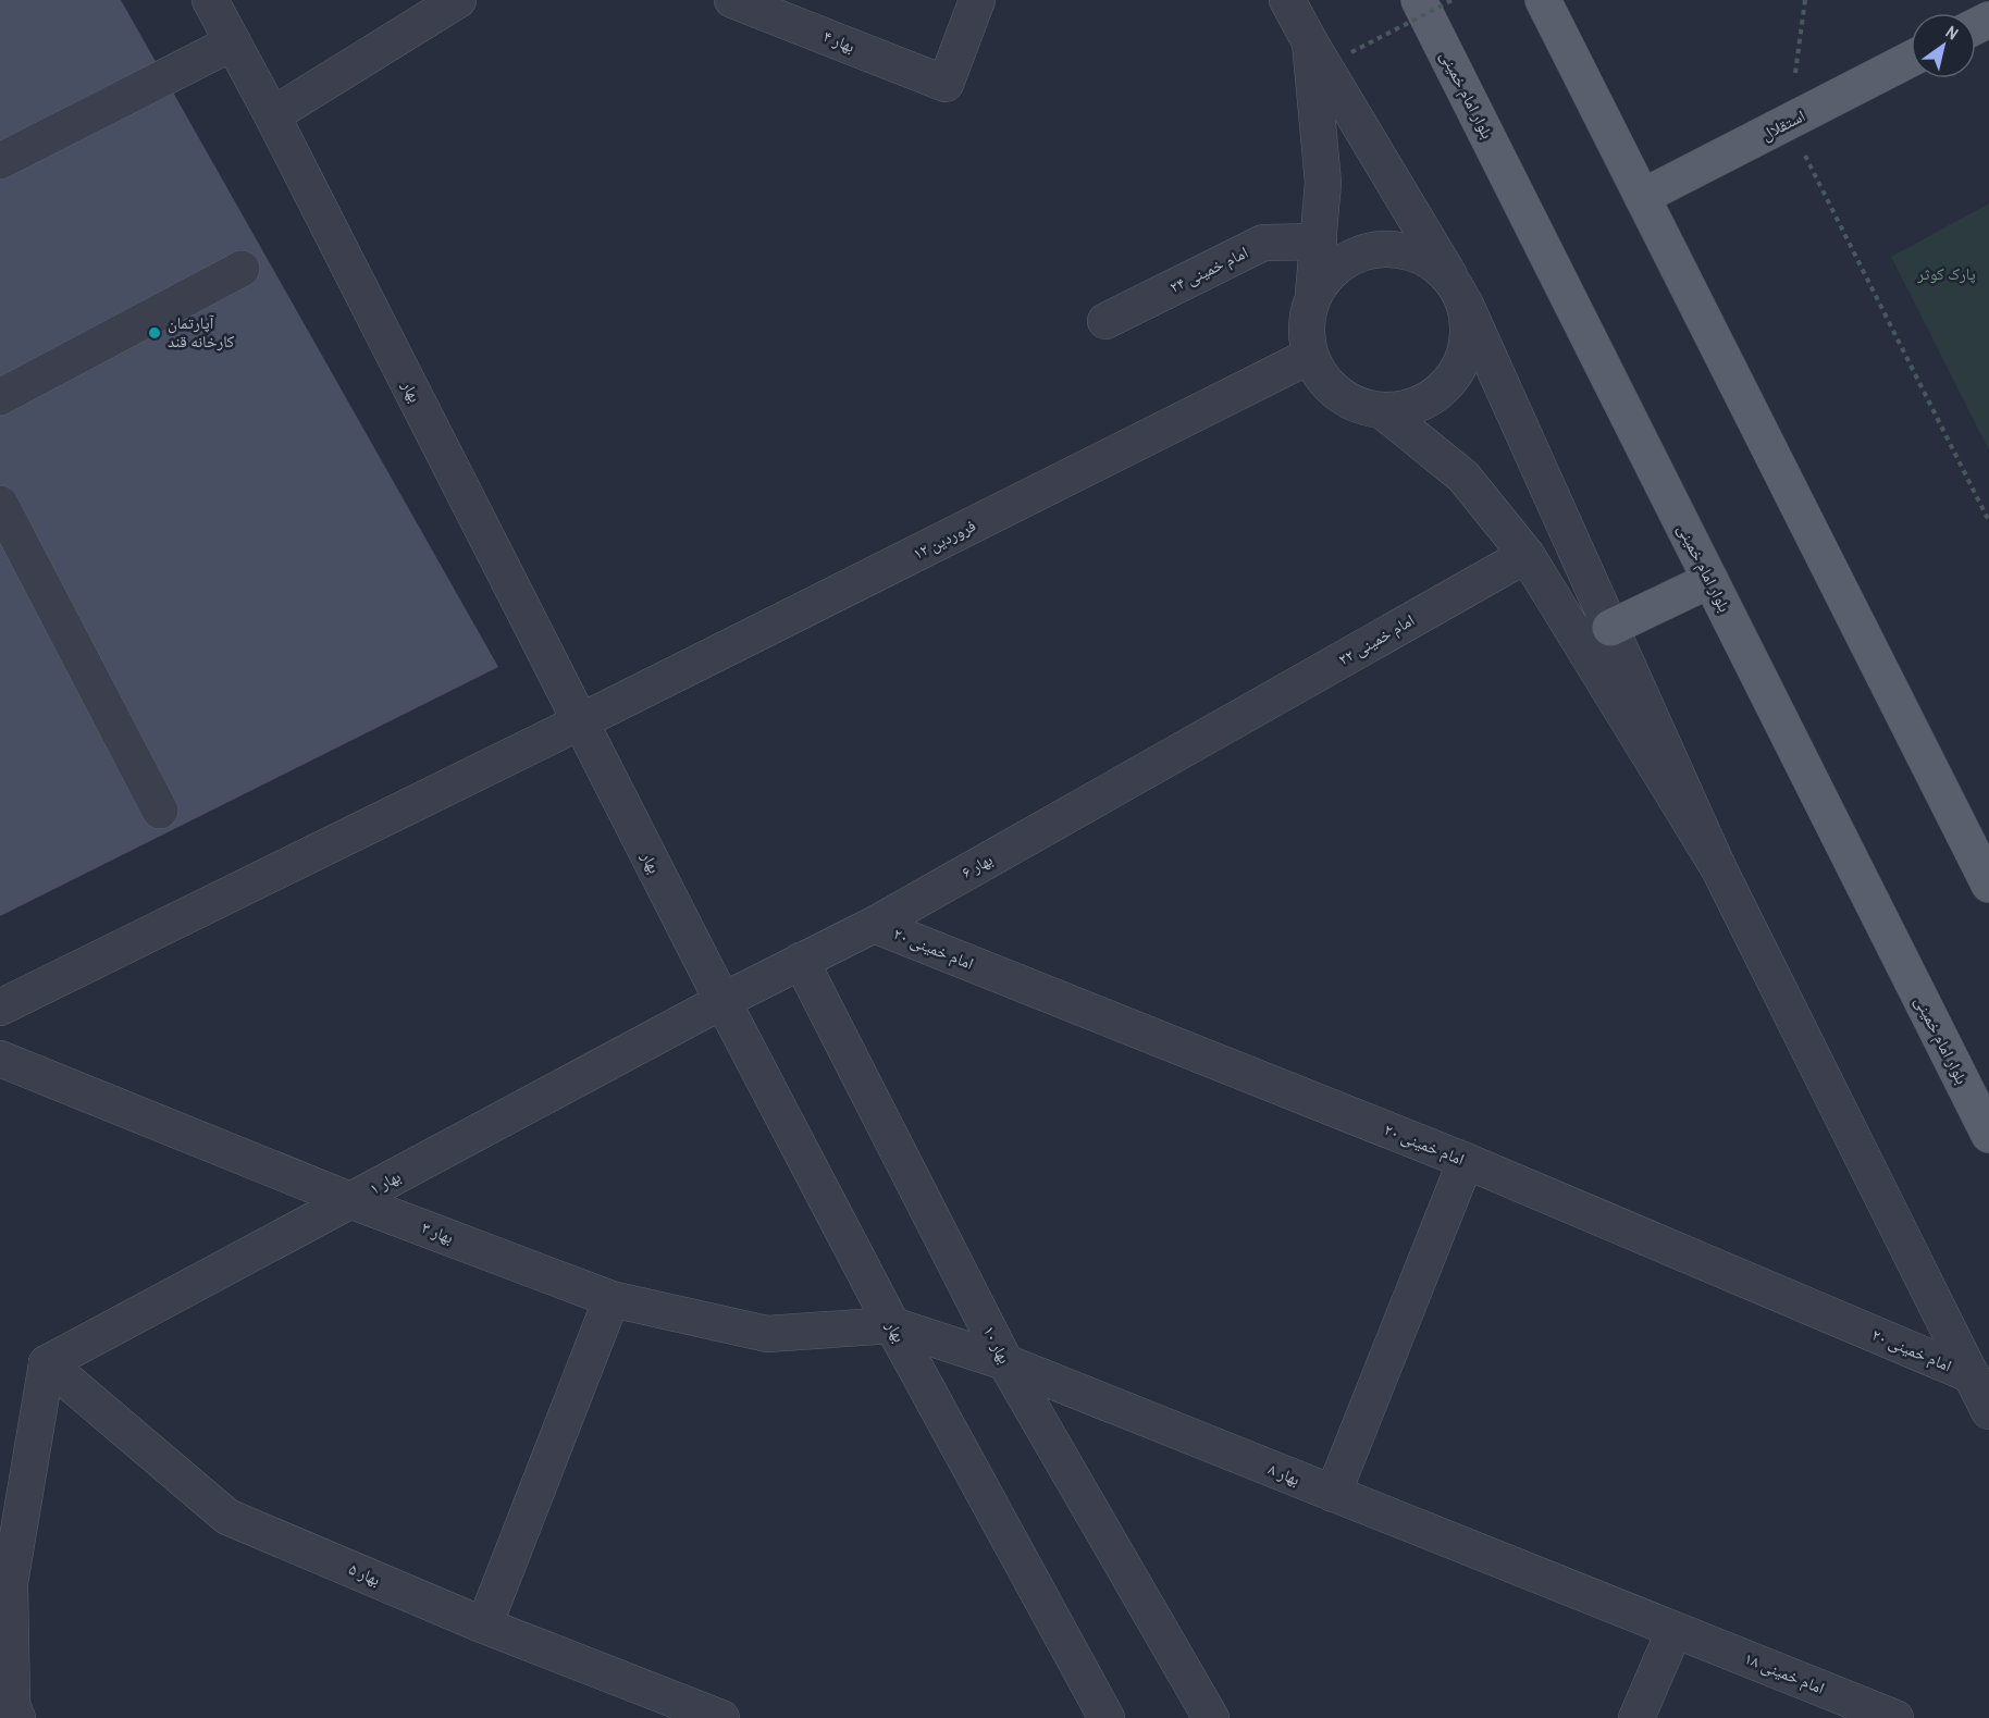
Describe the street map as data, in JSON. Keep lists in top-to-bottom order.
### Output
{
  "streets": {
    "main road": ["بلوار امام خمینی", "استقلال"],
    "street": [
      "بهار ۴",
      "امام خمینی ۲۴",
      "بهار",
      "۱۲ فروردین",
      "امام خمینی ۲۲",
      "بهار ۶",
      "امام خمینی ۲۰",
      "بهار ۱",
      "بهار ۳",
      "بهار ۱۰",
      "بهار ۸",
      "بهار ۵",
      "امام خمینی ۱۸"
    ]
  },
  "crossings": [
    ["بهار", "۱۲ فروردین"],
    ["بهار", "بهار ۶"],
    ["بهار", "بهار ۱"],
    ["بهار", "بهار ۳"],
    ["بهار", "بهار ۸"],
    ["امام خمینی ۲۲", "بهار ۶"],
    ["بهار ۶", "امام خمینی ۲۰"],
    ["بهار ۶", "بهار ۱"],
    ["بهار ۶", "بهار ۱۰"],
    ["بهار ۱", "بهار ۳"],
    ["بهار ۱", "بهار ۵"],
    ["بهار ۳", "بهار ۸"],
    ["بهار ۱۰", "بهار ۸"],
    ["بهار ۸", "امام خمینی ۱۸"]
  ],
  "parks": ["پارک کوثر"],
  "places": ["آپارتمان کارخانه قند"],
  "north": "top right"
}
